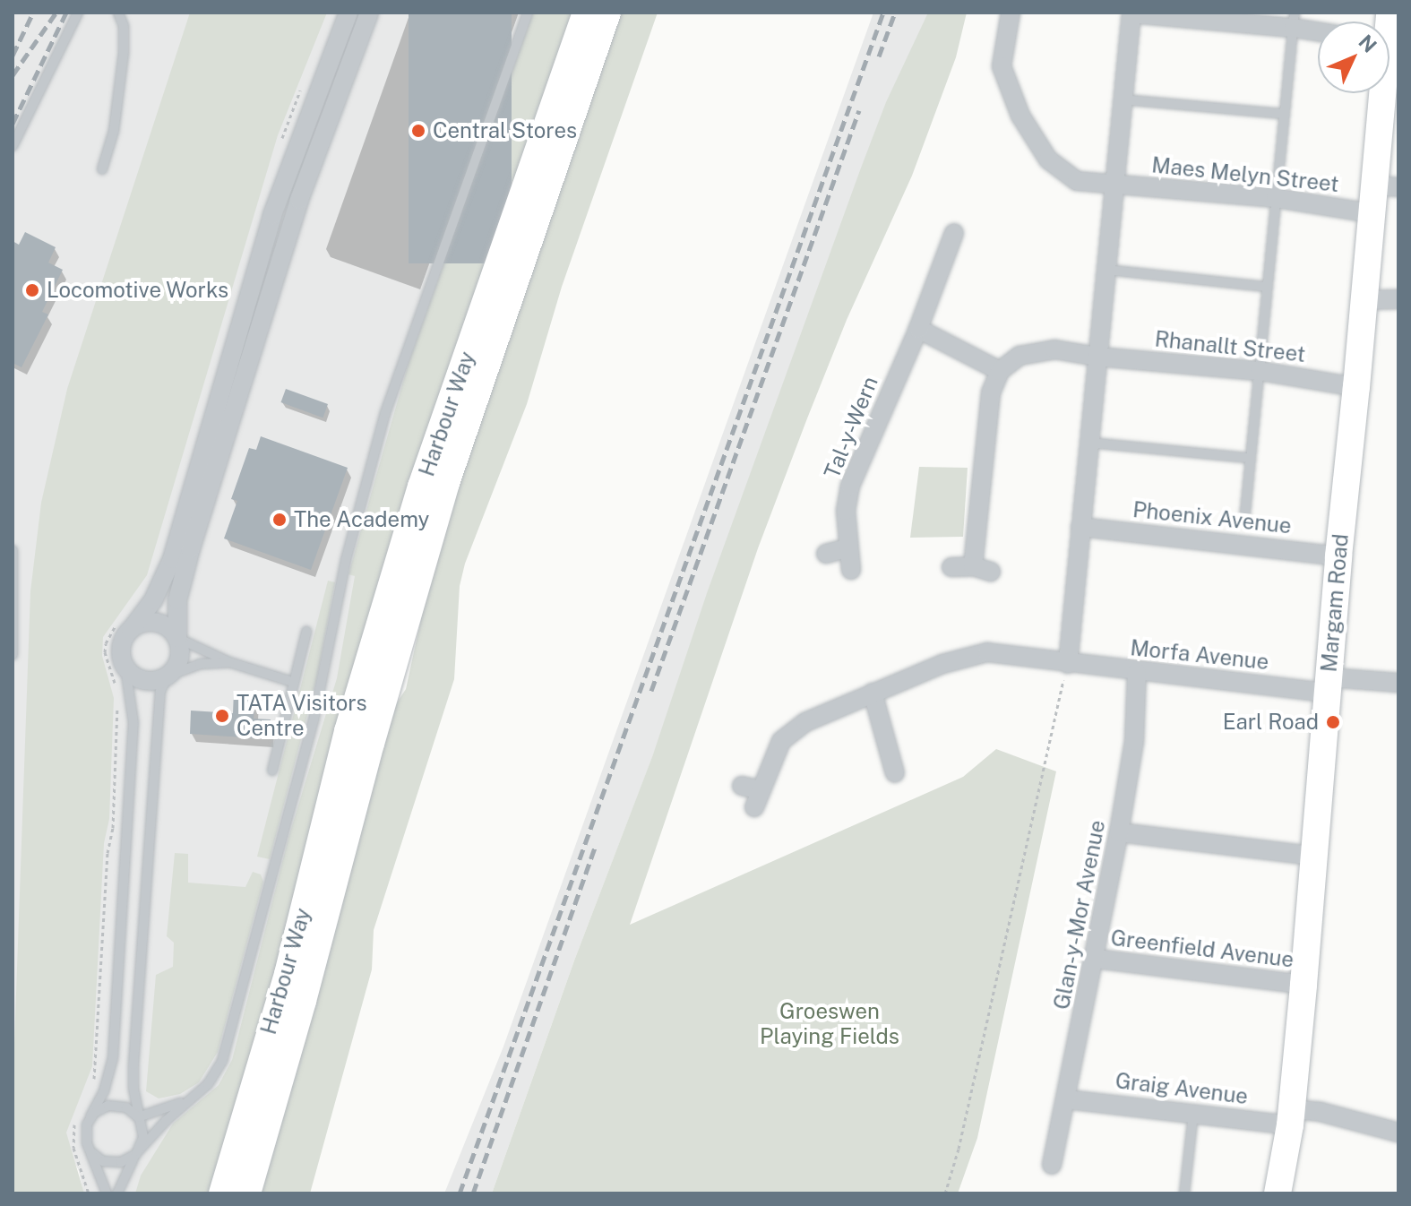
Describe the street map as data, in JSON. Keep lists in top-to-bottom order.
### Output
{
  "streets": {
    "main road": ["Harbour Way", "Margam Road"],
    "street": [
      "Maes Melyn Street",
      "Rhanallt Street",
      "Tal-y-Wern",
      "Phoenix Avenue",
      "Morfa Avenue",
      "Glan-y-Mor Avenue",
      "Greenfield Avenue",
      "Graig Avenue"
    ]
  },
  "crossings": [
    ["Maes Melyn Street", "Margam Road"],
    ["Rhanallt Street", "Margam Road"],
    ["Phoenix Avenue", "Margam Road"],
    ["Margam Road", "Morfa Avenue"],
    ["Margam Road", "Greenfield Avenue"],
    ["Margam Road", "Graig Avenue"],
    ["Morfa Avenue", "Glan-y-Mor Avenue"],
    ["Glan-y-Mor Avenue", "Greenfield Avenue"],
    ["Glan-y-Mor Avenue", "Graig Avenue"]
  ],
  "parks": ["Groeswen Playing Fields"],
  "places": [
    "Central Stores",
    "Locomotive Works",
    "The Academy",
    "TATA Visitors Centre",
    "Earl Road"
  ],
  "north": "top right"
}
